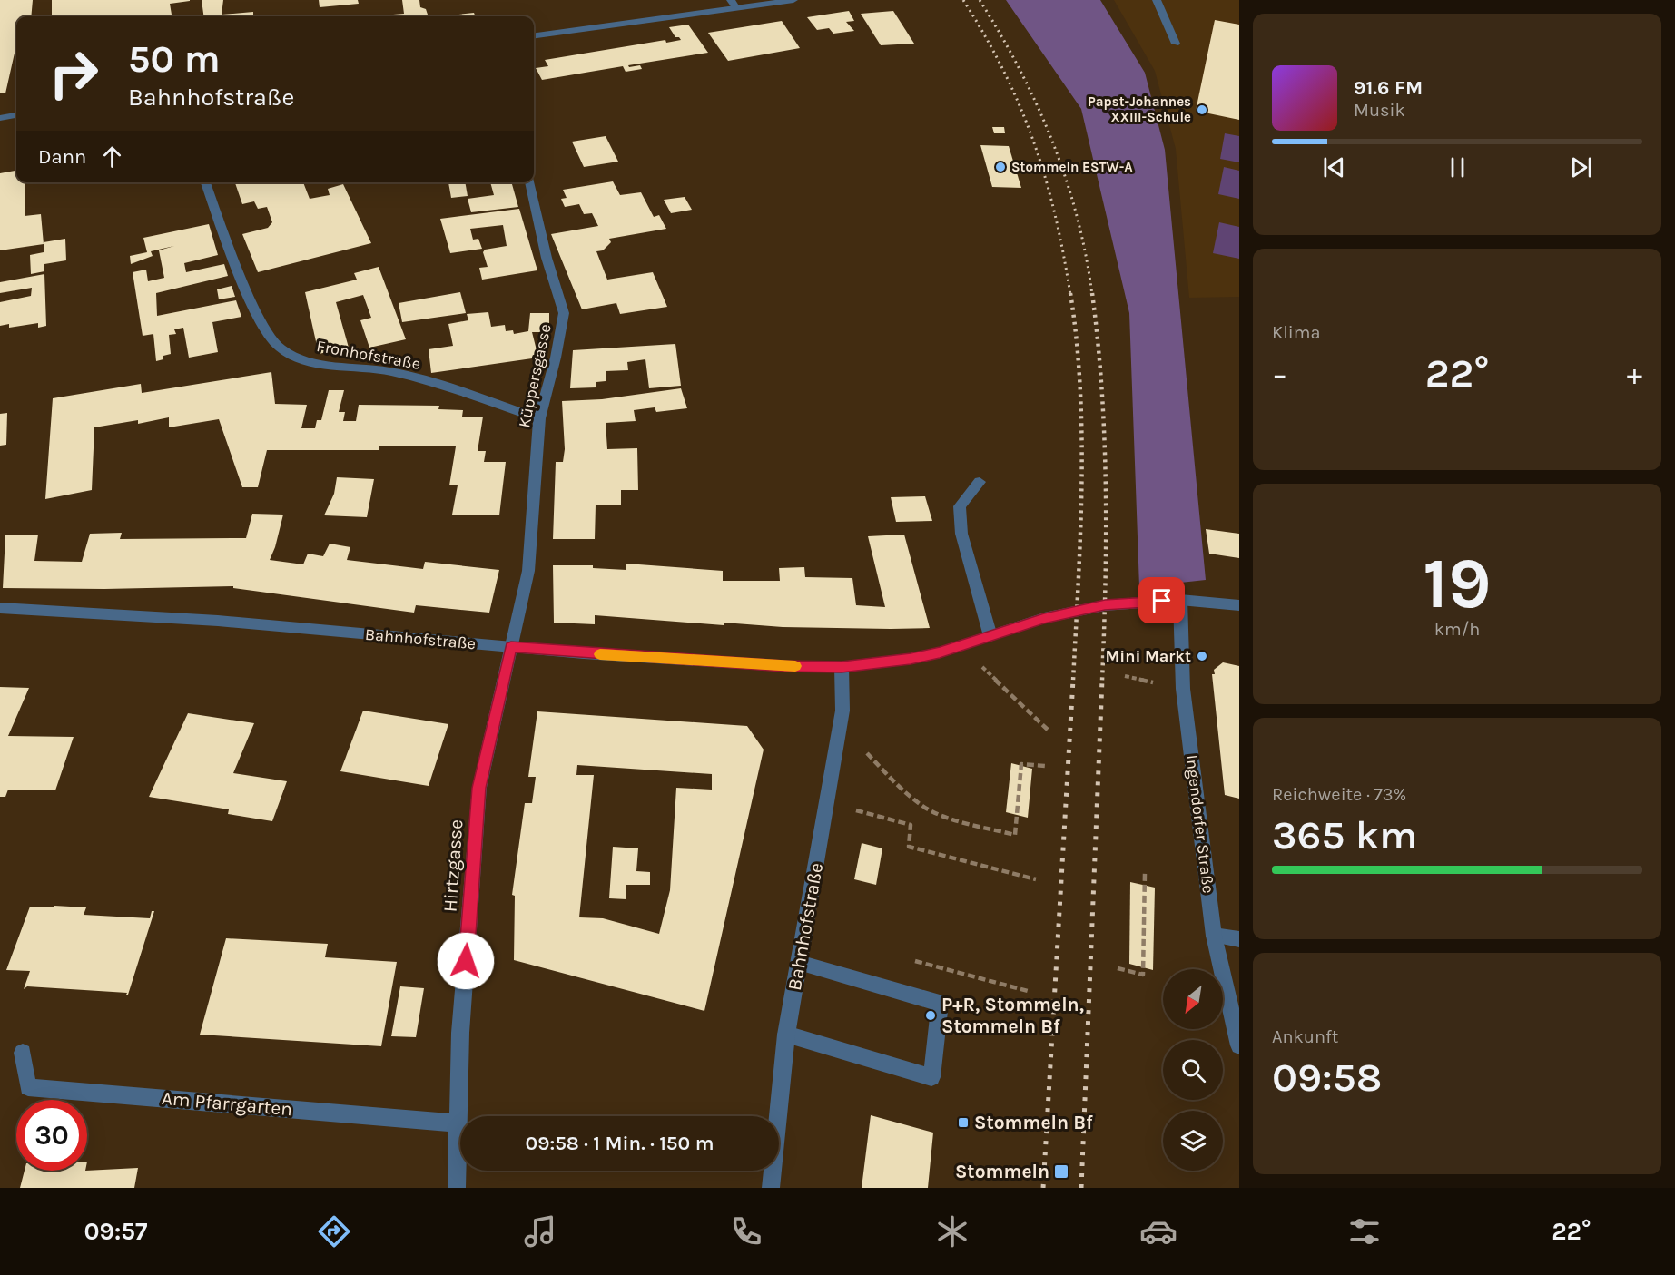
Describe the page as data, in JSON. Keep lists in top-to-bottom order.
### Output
{
  "streets": {
    "street": [
      "Fronhofstraße",
      "Küppersgasse",
      "Bahnhofstraße",
      "Ingendorfer Straße",
      "Hirtzgasse",
      "Am Pfarrgarten"
    ]
  },
  "crossings": [
    ["Fronhofstraße", "Küppersgasse"],
    ["Küppersgasse", "Bahnhofstraße"],
    ["Küppersgasse", "Hirtzgasse"],
    ["Bahnhofstraße", "Ingendorfer Straße"],
    ["Bahnhofstraße", "Hirtzgasse"],
    ["Hirtzgasse", "Am Pfarrgarten"]
  ],
  "places": {
    "other": [
      "Papst-Johannes XXIII-Schule",
      "Stommeln ESTW-A",
      "Mini Markt",
      "P+R, Stommeln, Stommeln Bf"
    ],
    "transit": ["Stommeln Bf", "Stommeln"]
  },
  "north": "bottom left",
  "page": {
    "turn": ["50 m", "Bahnhofstraße"],
    "song": ["91.6 FM", "Musik"],
    "then": "Dann",
    "tile": [
      "Klima",
      ["19", "km/h"],
      ["Reichweite · 73%", "365 km"],
      ["Ankunft", "09:58"]
    ],
    "heat": ["−", "22°", "+"],
    "limit": "30",
    "trip": "09:58 · 1 Min. · 150 m",
    "tabs": ["09:57", "22°"]
  }
}
